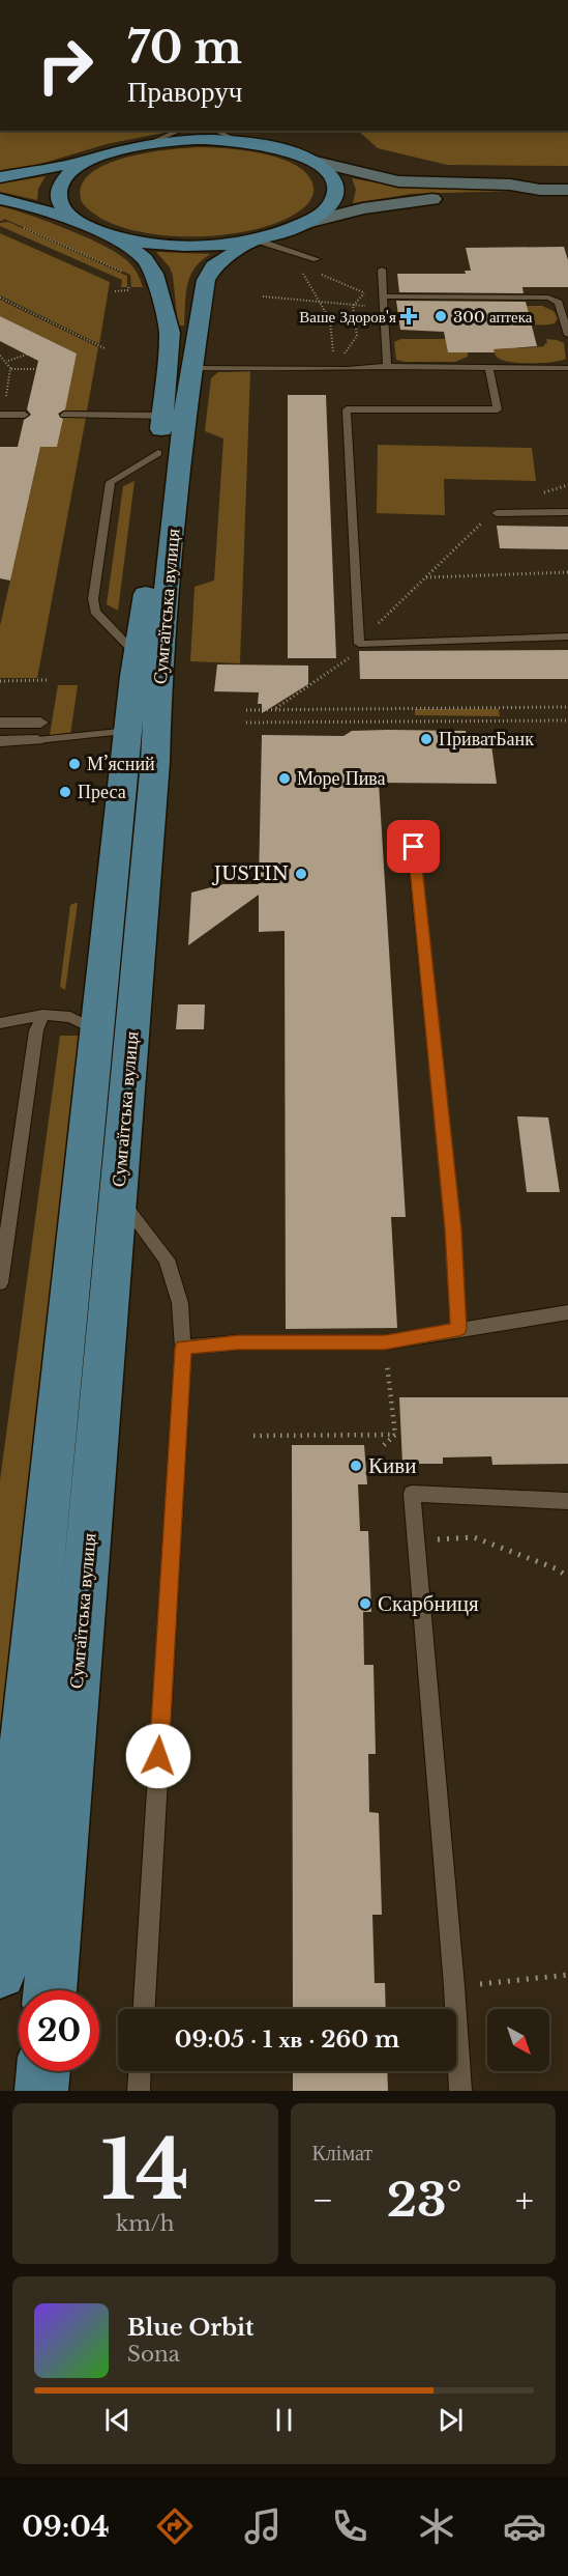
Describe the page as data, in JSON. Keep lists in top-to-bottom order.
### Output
{
  "streets": {
    "main road": ["Сумгаїтська вулиця"]
  },
  "places": {
    "health": ["Ваше Здоров'я"],
    "other": [
      "300 аптека",
      "ПриватБанк",
      "М’ясний",
      "Море Пива",
      "Преса",
      "JUSTIN",
      "Киви",
      "Скарбниця"
    ]
  },
  "north": "bottom right",
  "page": {
    "turn": ["70 m", "Праворуч"],
    "limit": "20",
    "trip": "09:05 · 1 хв · 260 m",
    "tile": [
      ["14", "km/h"],
      "Клімат"
    ],
    "heat": ["−", "23°", "+"],
    "song": ["Blue Orbit", "Sona"],
    "tabs": "09:04"
  }
}
